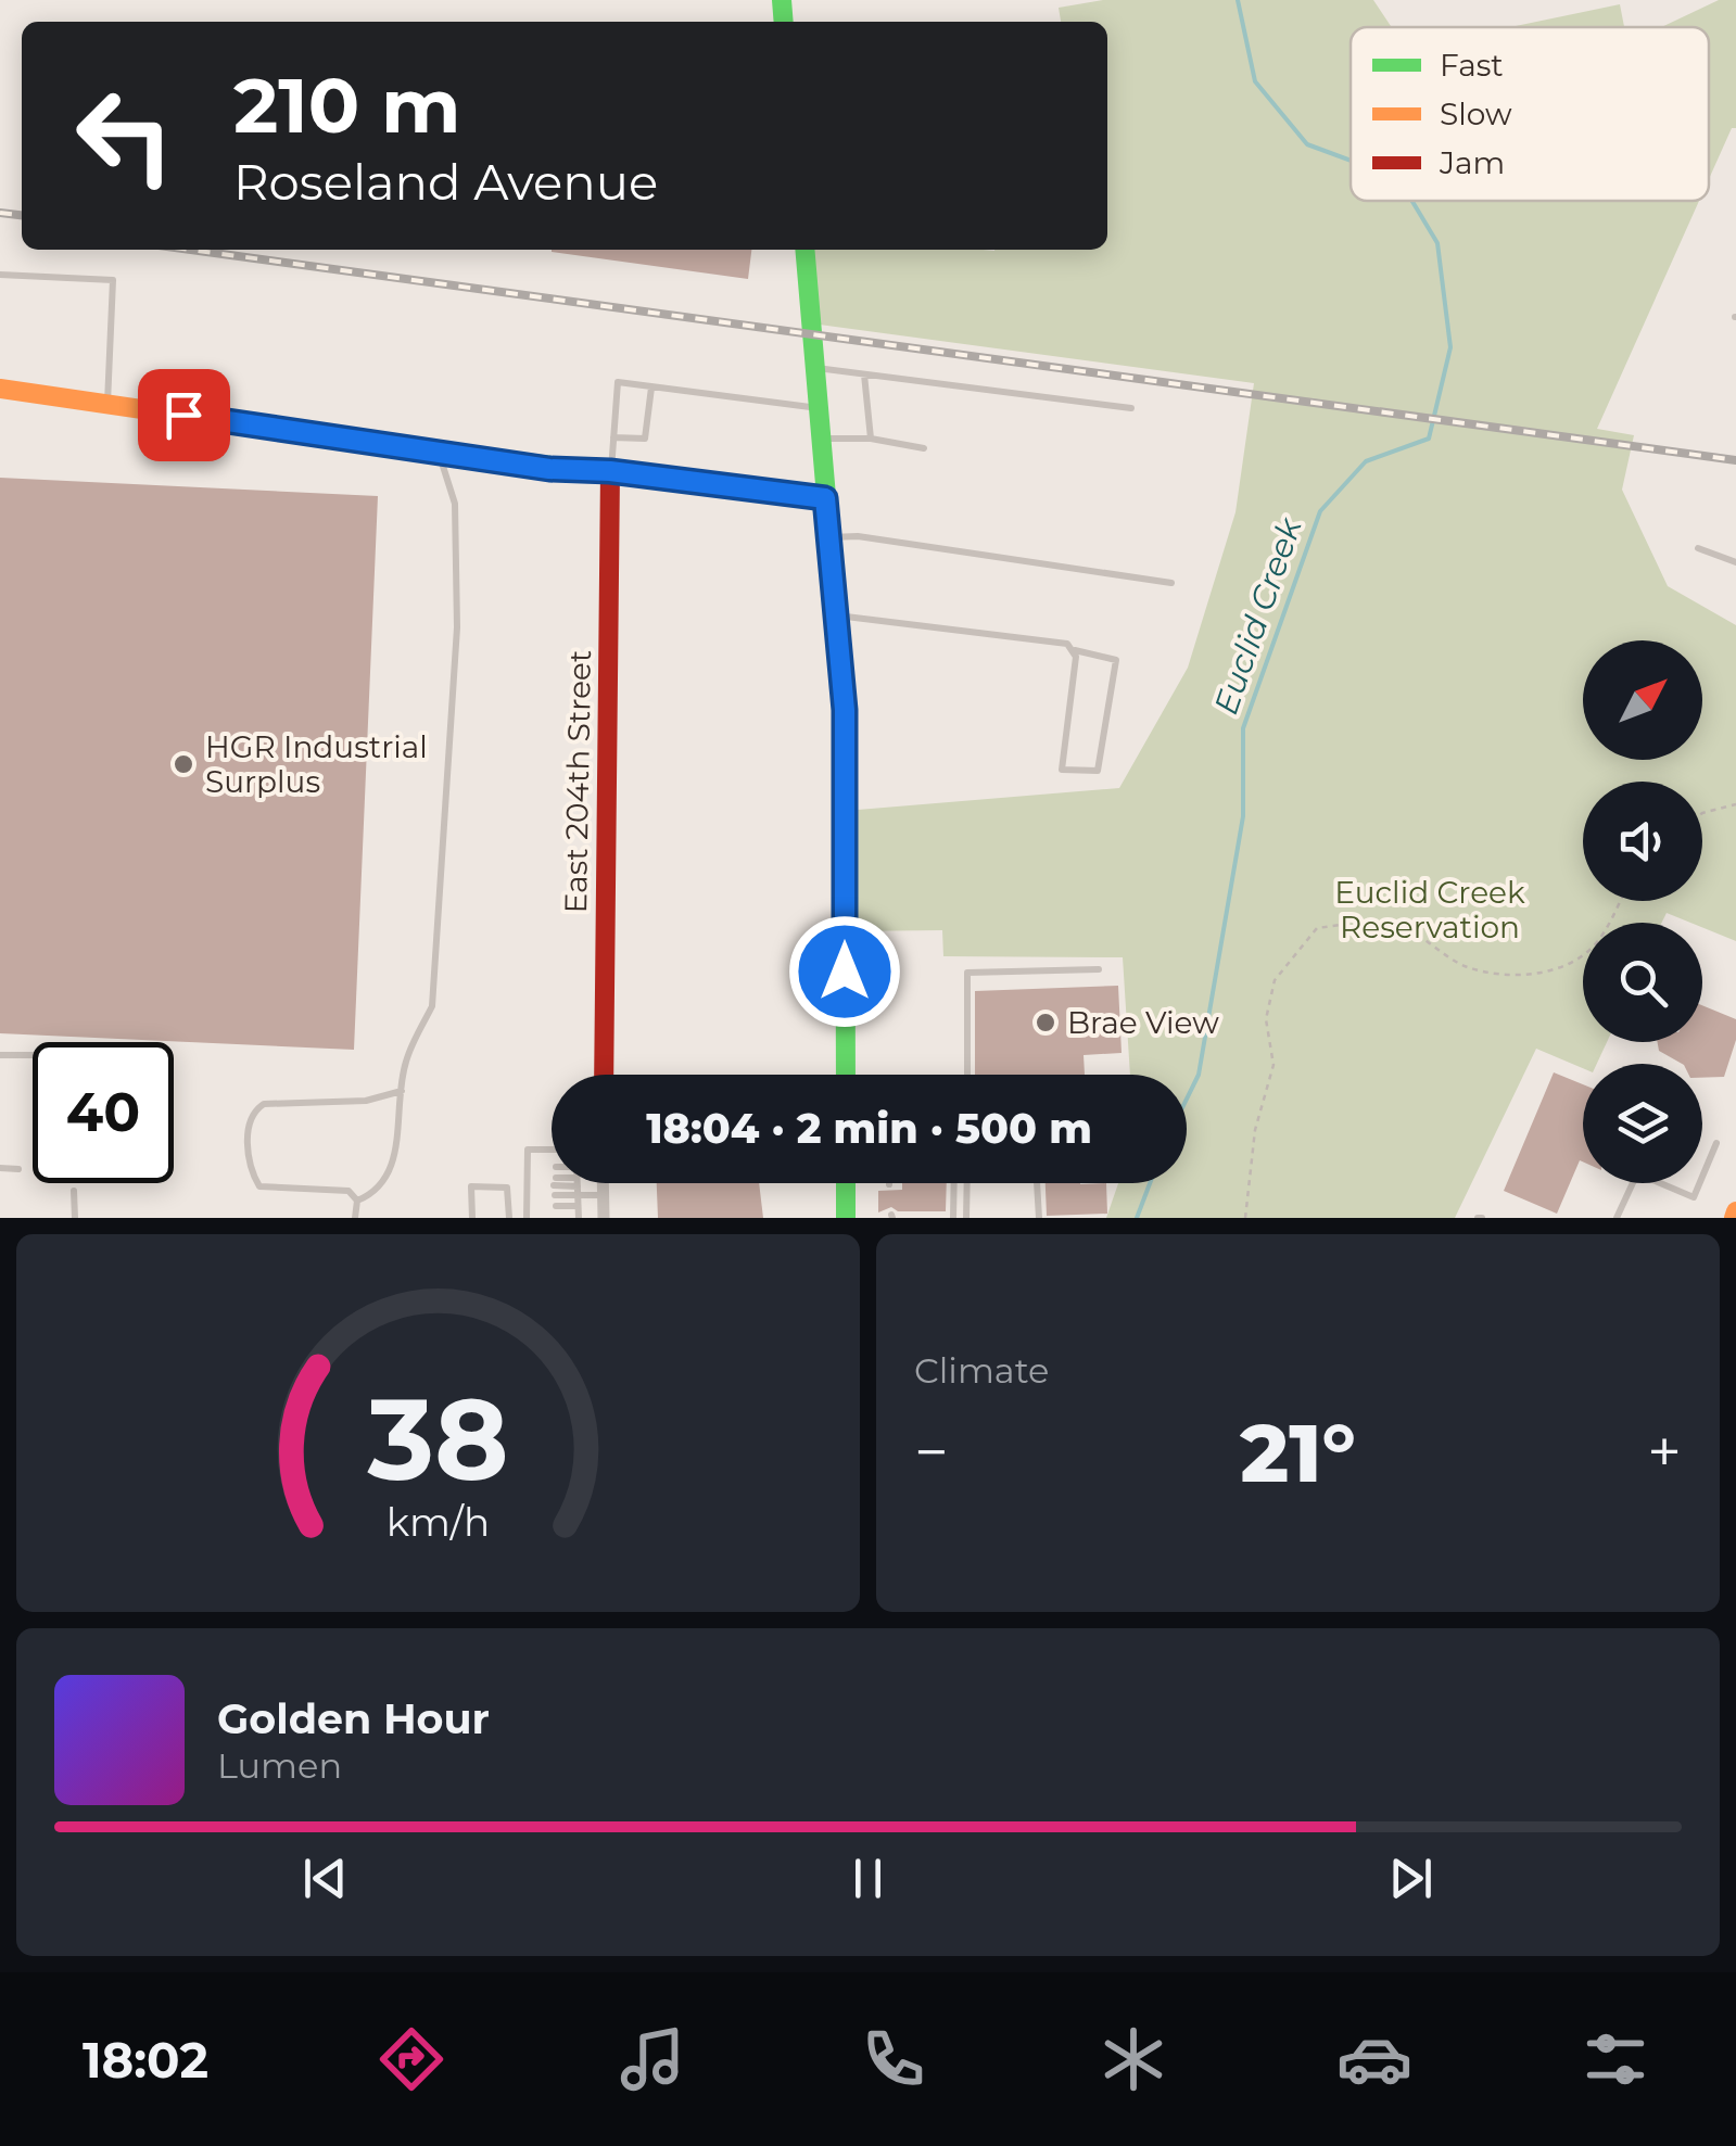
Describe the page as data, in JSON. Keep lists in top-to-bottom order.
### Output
{
  "streets": {
    "street": ["East 204th Street"]
  },
  "water": ["Euclid Creek"],
  "parks": ["Euclid Creek Reservation"],
  "places": ["HGR Industrial Surplus", "Brae View"],
  "legend": ["Fast", "Slow", "Jam"],
  "north": "top right",
  "page": {
    "turn": ["210 m", "Roseland Avenue"],
    "limit": "40",
    "trip": "18:04 · 2 min · 500 m",
    "tile": "Climate",
    "heat": ["−", "21°", "+"],
    "song": ["Golden Hour", "Lumen"],
    "tabs": "18:02",
    "gauge": ["38", "km/h"]
  }
}
